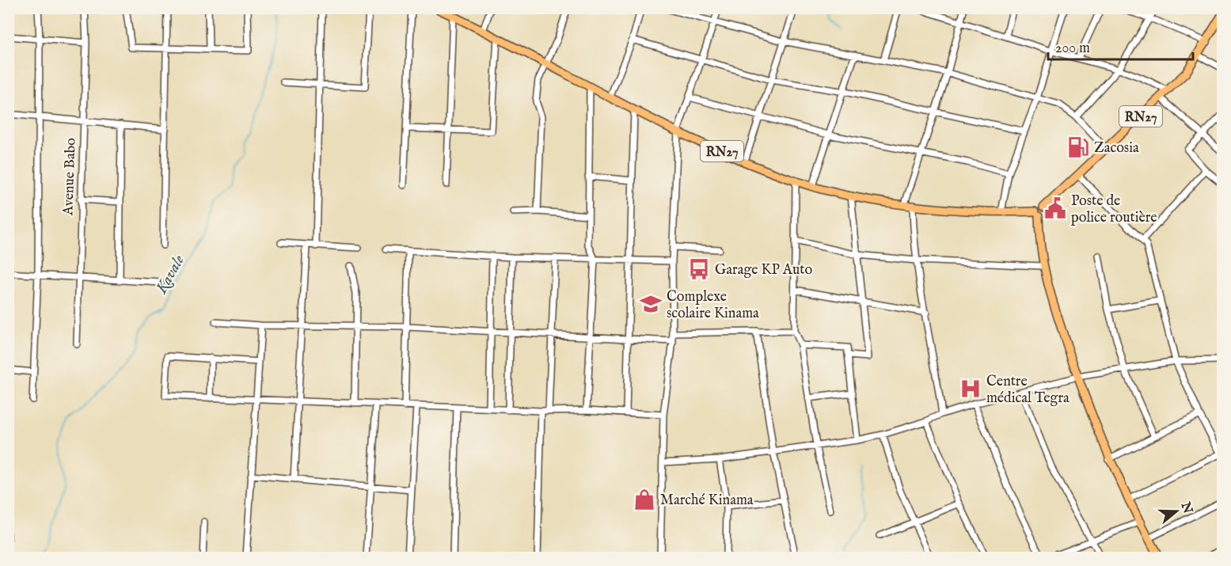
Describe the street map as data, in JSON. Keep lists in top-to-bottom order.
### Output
{
  "streets": {
    "main road": ["RN27"],
    "street": ["Avenue Babo"]
  },
  "water": ["Kavale"],
  "places": {
    "fuel station": ["Zacosia"],
    "public building": ["Poste de police routière"],
    "bus stop": ["Garage KP Auto"],
    "school or university": ["Complexe scolaire Kinama"],
    "hospital": ["Centre médical Tegra"],
    "shop": ["Marché Kinama"]
  },
  "scale_bar": "200 m",
  "north": "right"
}
